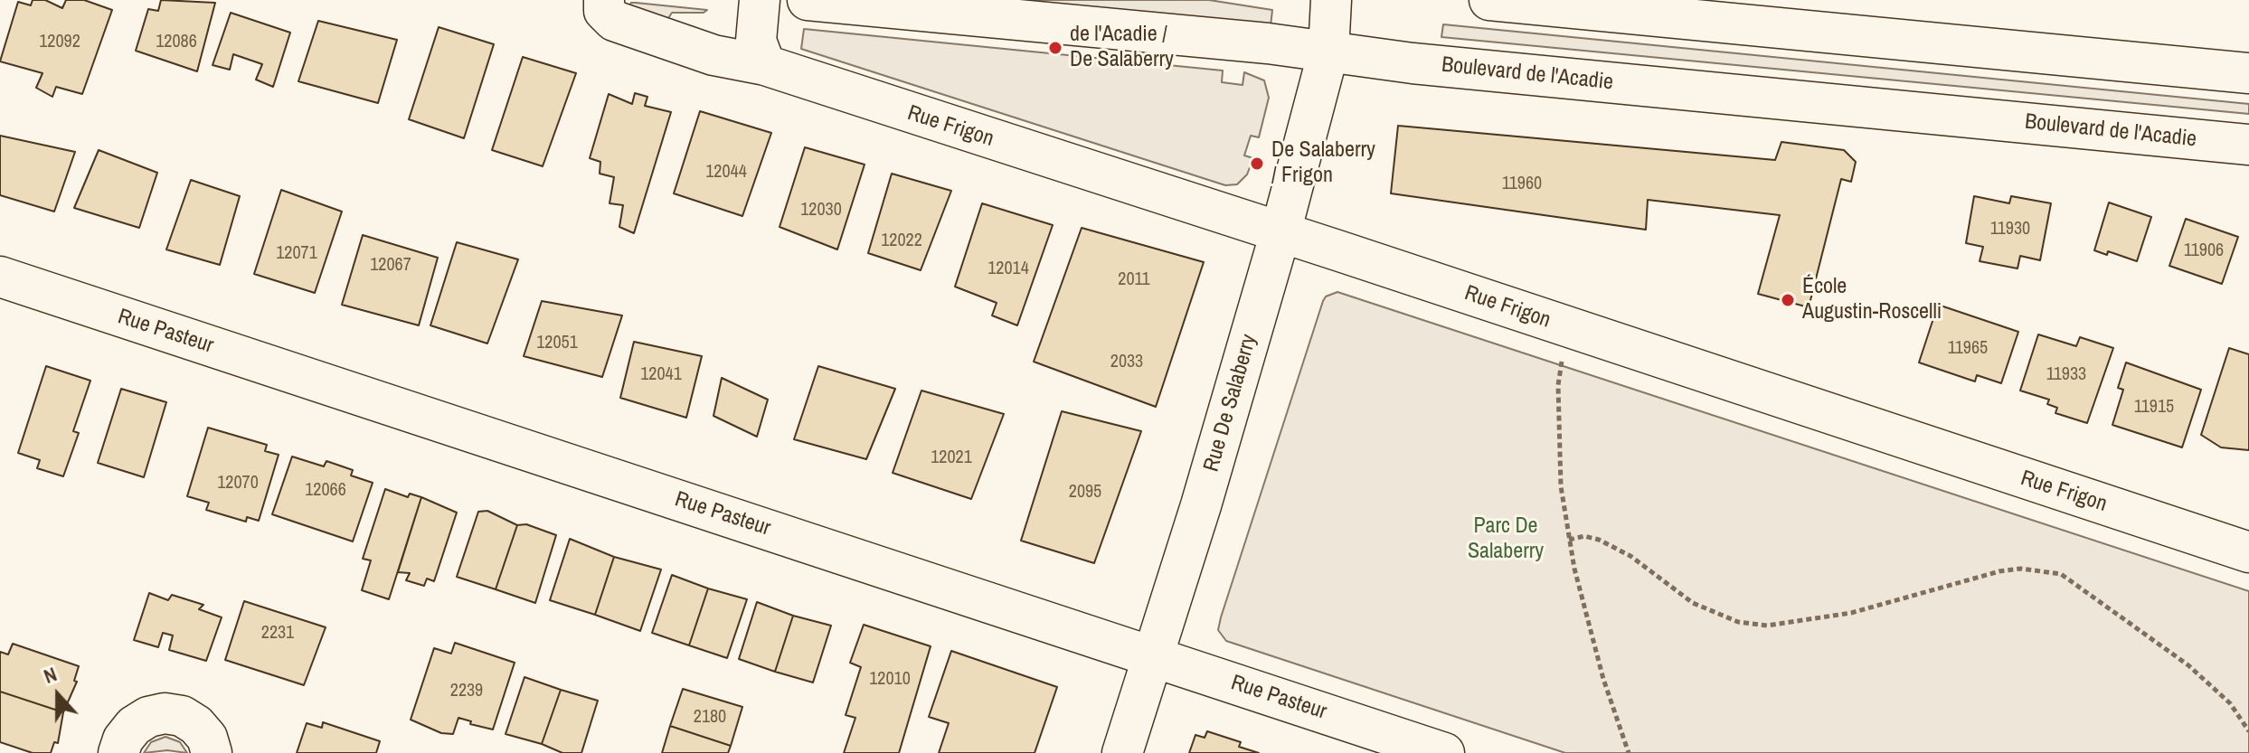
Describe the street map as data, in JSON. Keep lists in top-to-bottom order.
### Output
{
  "streets": {
    "street": [
      "Boulevard de l'Acadie",
      "Rue Frigon",
      "Rue Pasteur",
      "Rue De Salaberry"
    ]
  },
  "crossings": [
    ["Boulevard de l'Acadie", "Rue De Salaberry"],
    ["Rue Frigon", "Rue De Salaberry"],
    ["Rue Pasteur", "Rue De Salaberry"]
  ],
  "parks": ["Parc De Salaberry"],
  "places": ["de l'Acadie / De Salaberry", "De Salaberry / Frigon", "École Augustin-Roscelli"],
  "house_numbers": [
    "12092",
    "12086",
    "12044",
    "11960",
    "12030",
    "11930",
    "12022",
    "11906",
    "12071",
    "12067",
    "12014",
    "2011",
    "12051",
    "11965",
    "2033",
    "12041",
    "11933",
    "11915",
    "12021",
    "12070",
    "12066",
    "2095",
    "2231",
    "12010",
    "2239",
    "2180"
  ],
  "north": "top"
}
